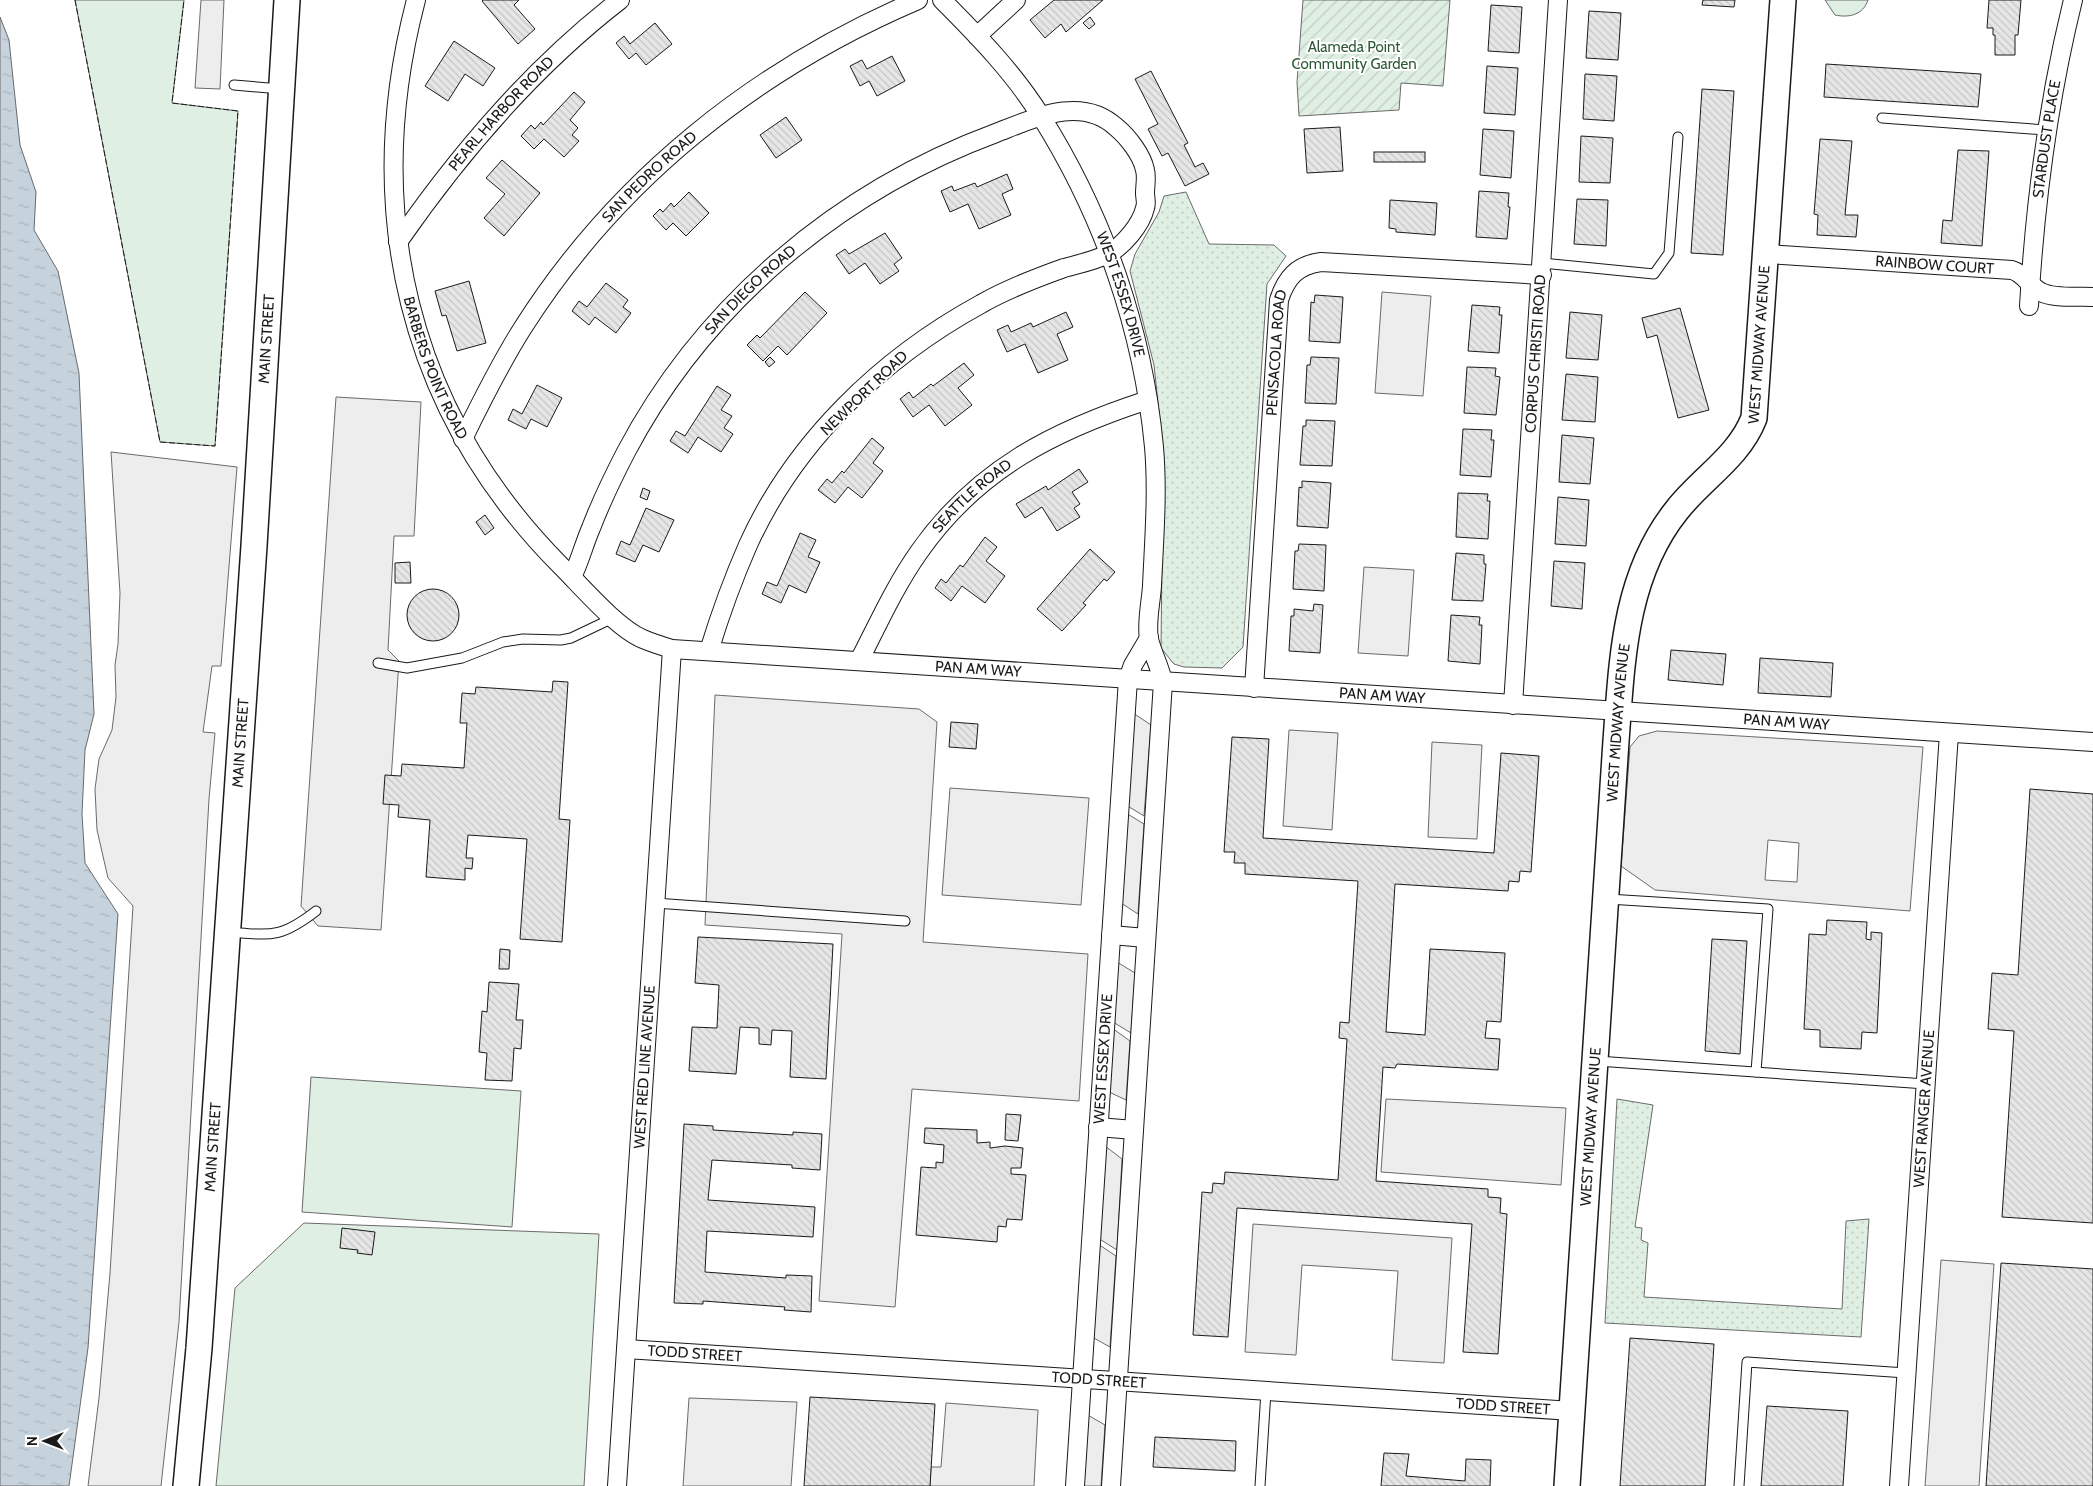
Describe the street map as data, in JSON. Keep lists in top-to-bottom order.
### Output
{
  "streets": {
    "street": [
      "PEARL HARBOR ROAD",
      "STARDUST PLACE",
      "SAN PEDRO ROAD",
      "RAINBOW COURT",
      "SAN DIEGO ROAD",
      "WEST ESSEX DRIVE",
      "MAIN STREET",
      "WEST MIDWAY AVENUE",
      "PENSACOLA ROAD",
      "CORPUS CHRISTI ROAD",
      "BARBERS POINT ROAD",
      "NEWPORT ROAD",
      "SEATTLE ROAD",
      "PAN AM WAY",
      "WEST RED LINE AVENUE",
      "WEST RANGER AVENUE",
      "TODD STREET"
    ]
  },
  "crossings": [
    ["PEARL HARBOR ROAD", "BARBERS POINT ROAD"],
    ["STARDUST PLACE", "RAINBOW COURT"],
    ["SAN PEDRO ROAD", "BARBERS POINT ROAD"],
    ["RAINBOW COURT", "WEST MIDWAY AVENUE"],
    ["SAN DIEGO ROAD", "WEST ESSEX DRIVE"],
    ["SAN DIEGO ROAD", "BARBERS POINT ROAD"],
    ["SAN DIEGO ROAD", "NEWPORT ROAD"],
    ["WEST ESSEX DRIVE", "NEWPORT ROAD"],
    ["WEST ESSEX DRIVE", "SEATTLE ROAD"],
    ["WEST ESSEX DRIVE", "PAN AM WAY"],
    ["WEST ESSEX DRIVE", "TODD STREET"],
    ["WEST MIDWAY AVENUE", "PAN AM WAY"],
    ["WEST MIDWAY AVENUE", "TODD STREET"],
    ["PENSACOLA ROAD", "CORPUS CHRISTI ROAD"],
    ["PENSACOLA ROAD", "PAN AM WAY"],
    ["CORPUS CHRISTI ROAD", "PAN AM WAY"],
    ["BARBERS POINT ROAD", "PAN AM WAY"],
    ["BARBERS POINT ROAD", "WEST RED LINE AVENUE"],
    ["NEWPORT ROAD", "PAN AM WAY"],
    ["SEATTLE ROAD", "PAN AM WAY"],
    ["PAN AM WAY", "WEST RED LINE AVENUE"],
    ["PAN AM WAY", "WEST RANGER AVENUE"],
    ["WEST RED LINE AVENUE", "TODD STREET"]
  ],
  "parks": ["Alameda Point Community Garden"],
  "north": "left"
}
